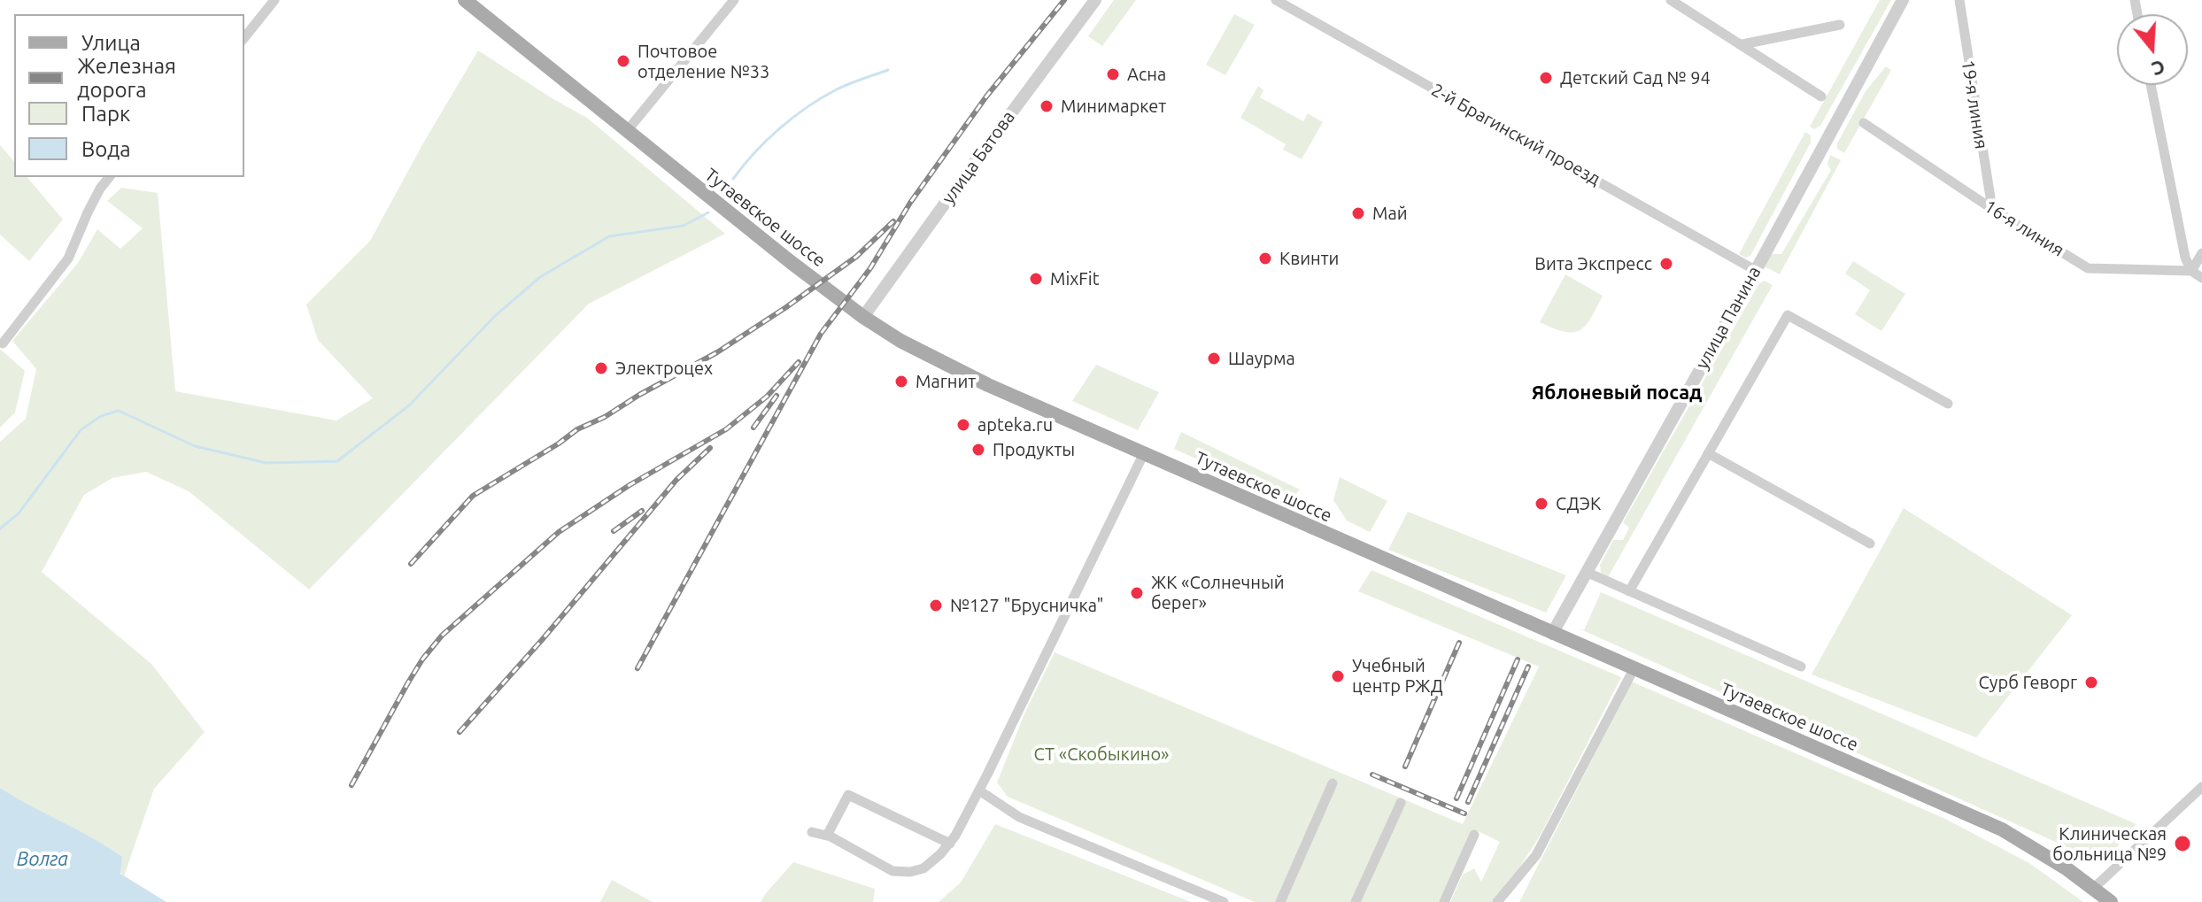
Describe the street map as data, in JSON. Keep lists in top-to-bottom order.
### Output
{
  "streets": {
    "main road": ["Тутаевское шоссе"],
    "street": [
      "19-я линия",
      "2-й Брагинский проезд",
      "улица Батова",
      "16-я линия",
      "улица Панина"
    ]
  },
  "crossings": [
    ["19-я линия", "16-я линия"],
    ["2-й Брагинский проезд", "улица Панина"],
    ["улица Батова", "Тутаевское шоссе"],
    ["Тутаевское шоссе", "улица Панина"]
  ],
  "districts": ["Яблоневый посад"],
  "water": ["Волга"],
  "parks": ["СТ «Скобыкино»"],
  "places": [
    "Почтовое отделение №33",
    "Асна",
    "Детский Сад № 94",
    "Минимаркет",
    "Май",
    "Квинти",
    "Вита Экспресс",
    "MixFit",
    "Шаурма",
    "Электроцех",
    "Магнит",
    "apteka.ru",
    "Продукты",
    "СДЭК",
    "ЖК «Солнечный берег»",
    "№127 \"Брусничка\"",
    "Учебный центр РЖД",
    "Сурб Геворг",
    "Клиническая больница №9"
  ],
  "legend": [
    "Улица",
    "Железная дорога",
    "Парк",
    "Вода"
  ],
  "north": "bottom"
}
